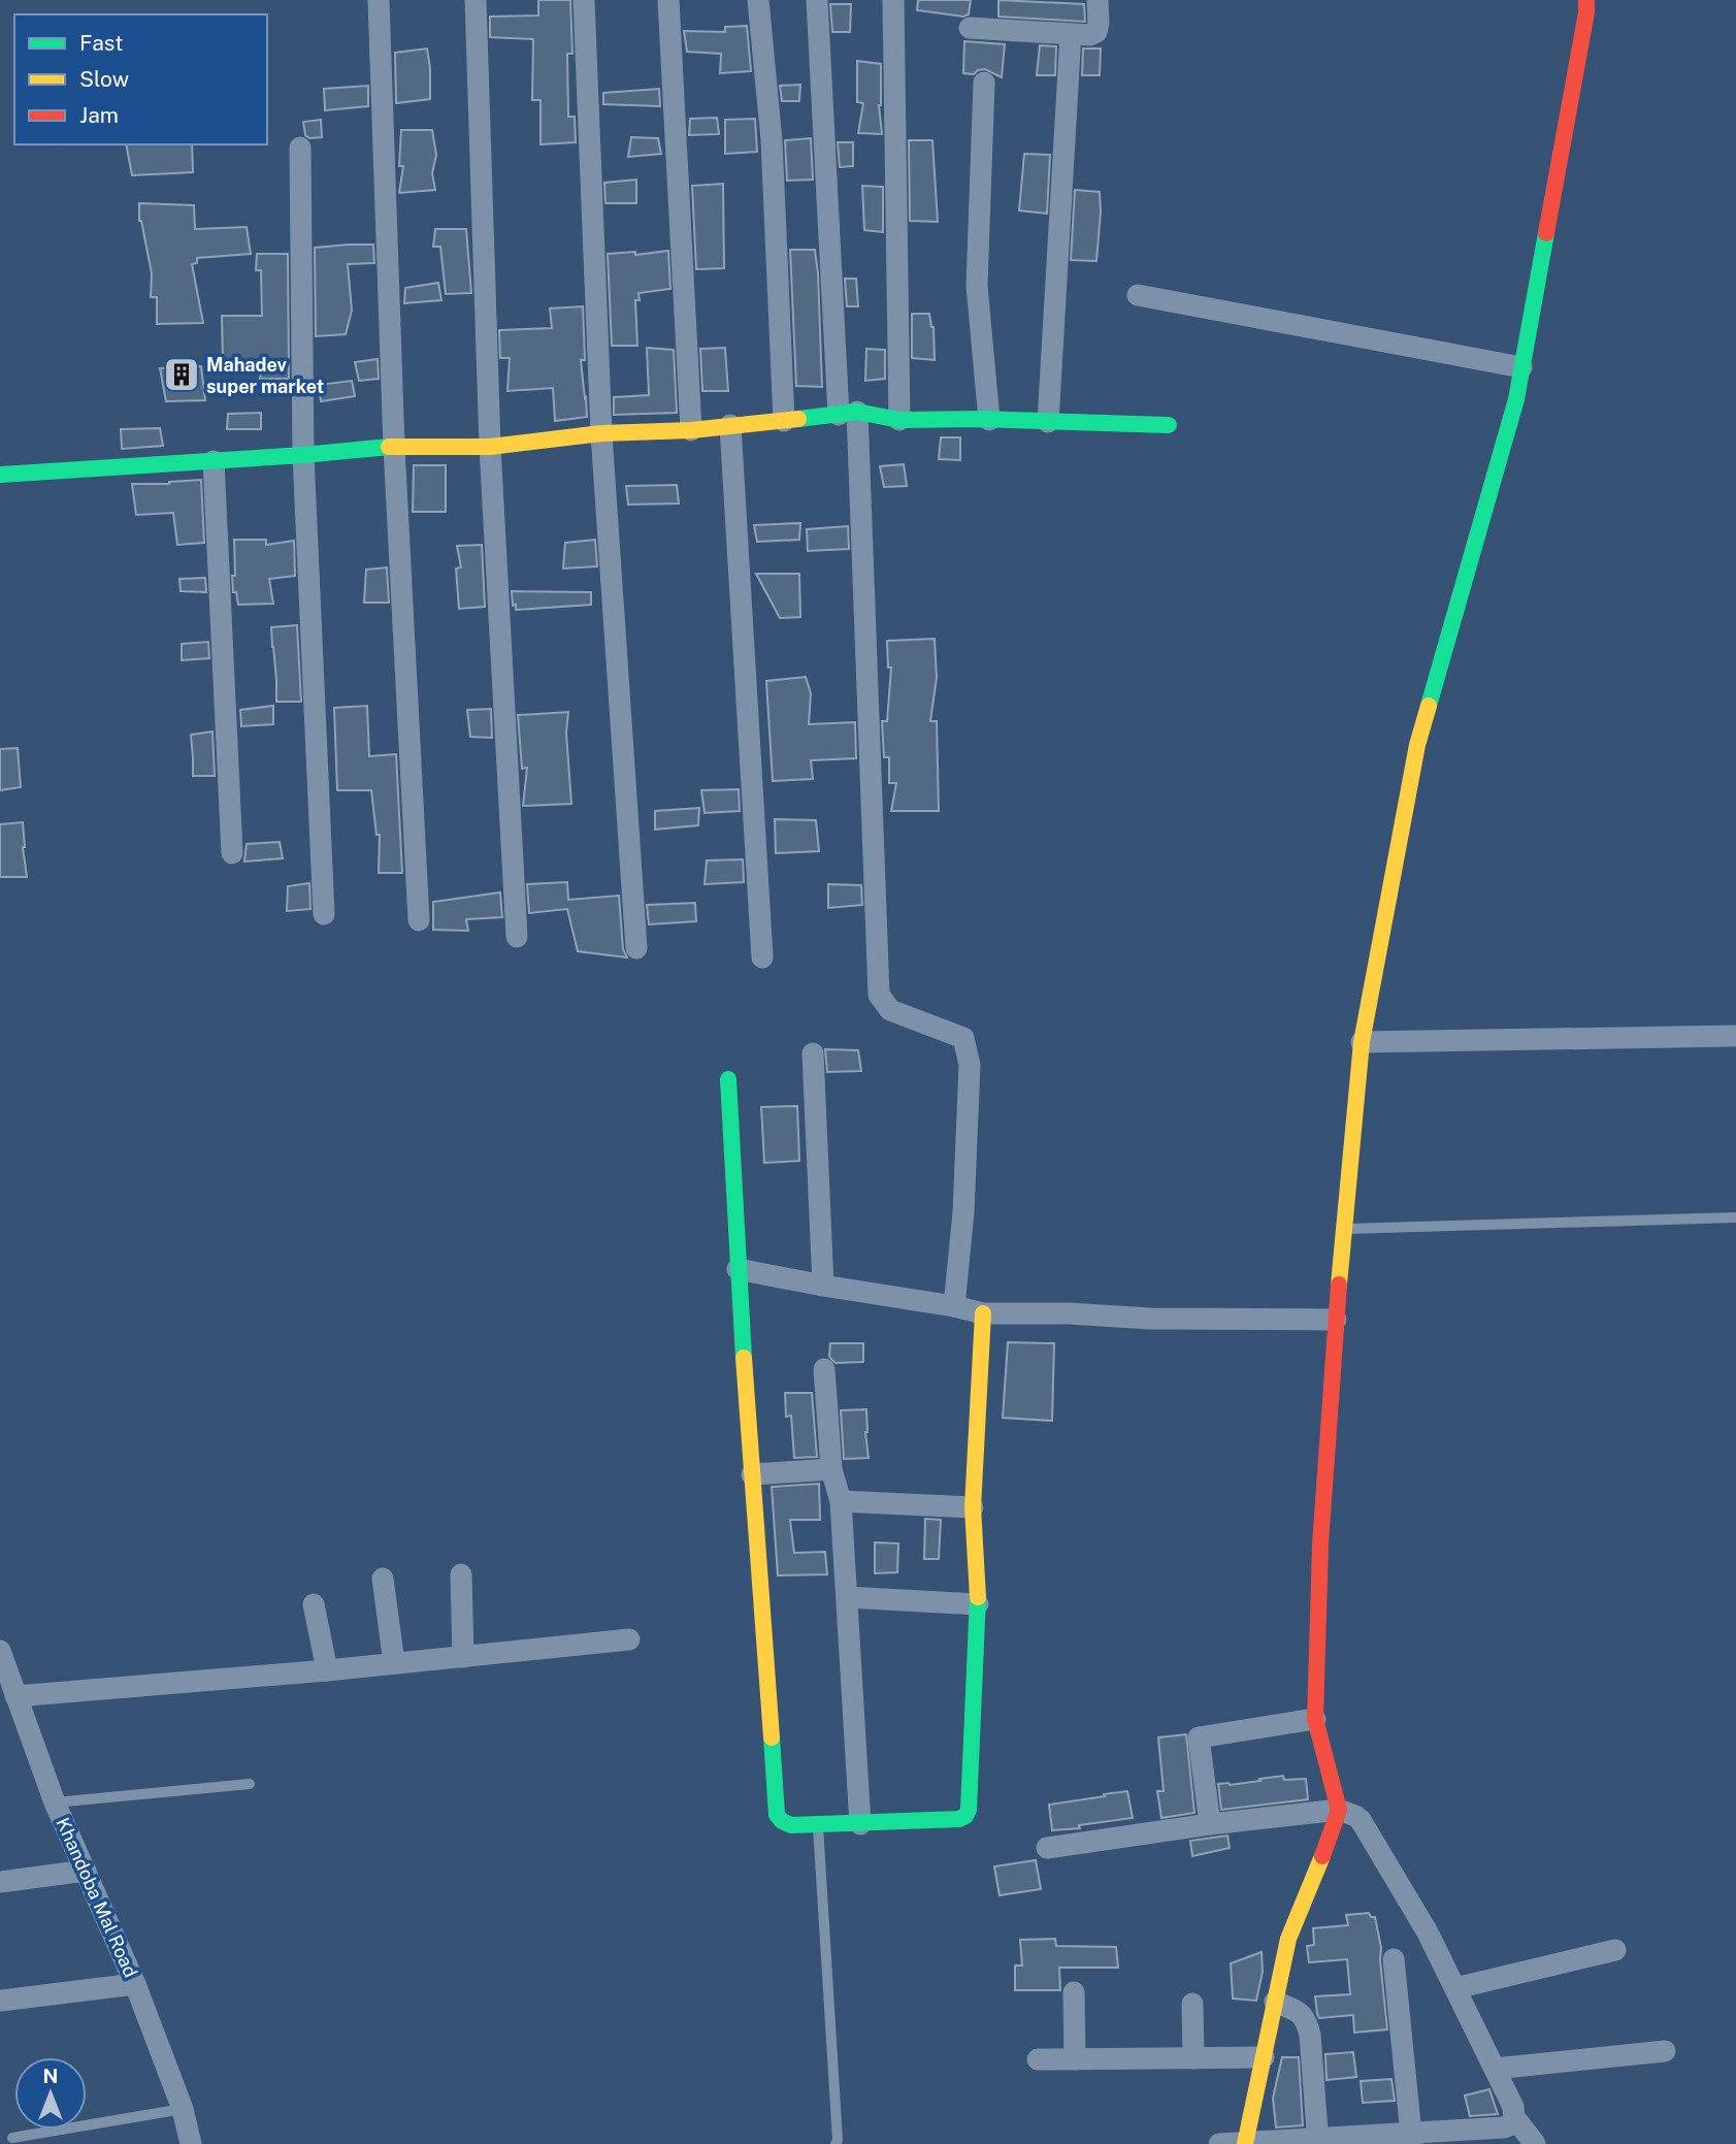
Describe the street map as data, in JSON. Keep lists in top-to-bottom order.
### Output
{
  "streets": {
    "street": ["Khandoba Mal Road"]
  },
  "places": {
    "building": ["Mahadev super market"]
  },
  "legend": ["Fast", "Slow", "Jam"],
  "north": "top"
}
